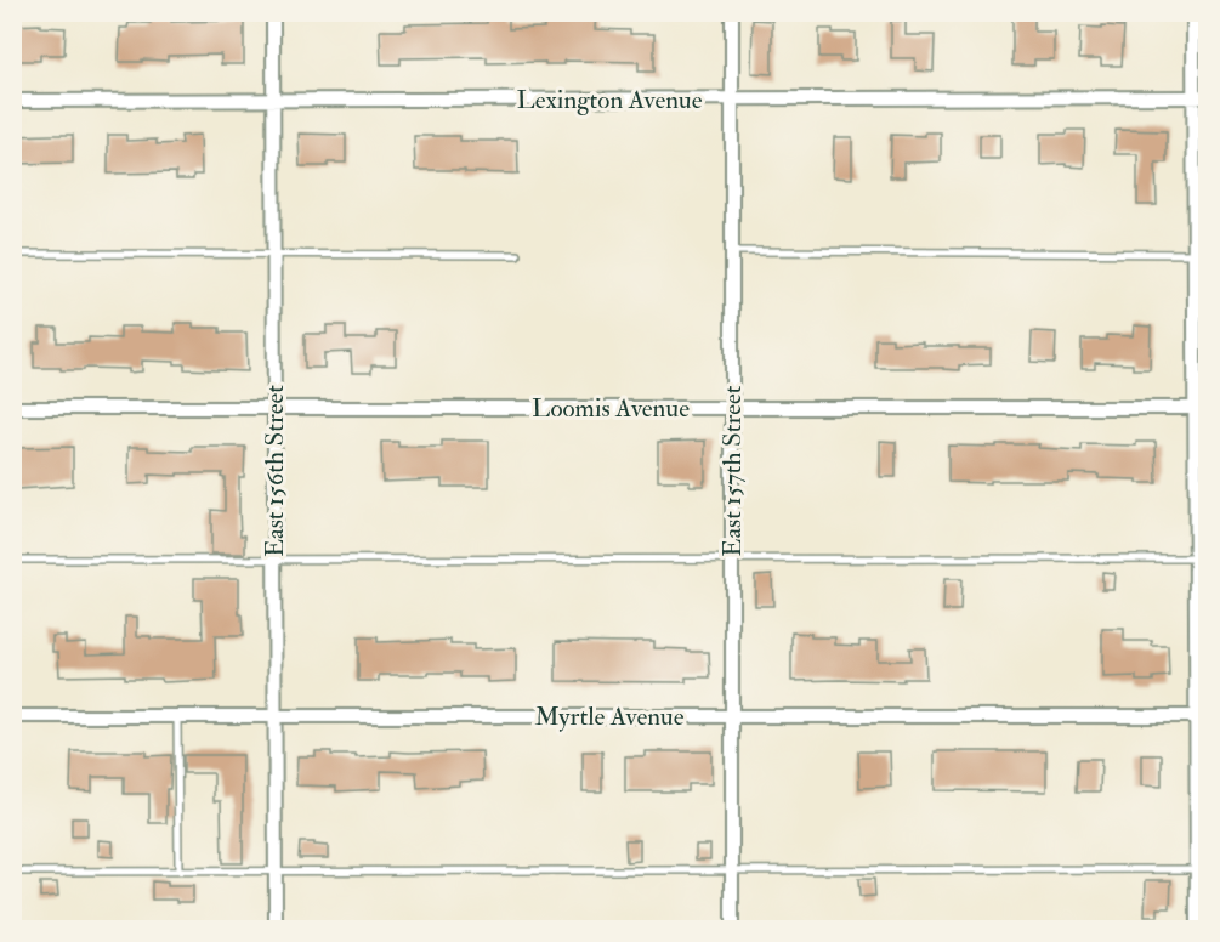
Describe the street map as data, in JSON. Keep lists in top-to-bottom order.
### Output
{
  "streets": {
    "street": [
      "Lexington Avenue",
      "Loomis Avenue",
      "East 156th Street",
      "East 157th Street",
      "Myrtle Avenue"
    ]
  },
  "crossings": [
    ["Lexington Avenue", "East 156th Street"],
    ["Lexington Avenue", "East 157th Street"],
    ["Loomis Avenue", "East 156th Street"],
    ["Loomis Avenue", "East 157th Street"],
    ["East 156th Street", "Myrtle Avenue"],
    ["East 157th Street", "Myrtle Avenue"]
  ]
}
